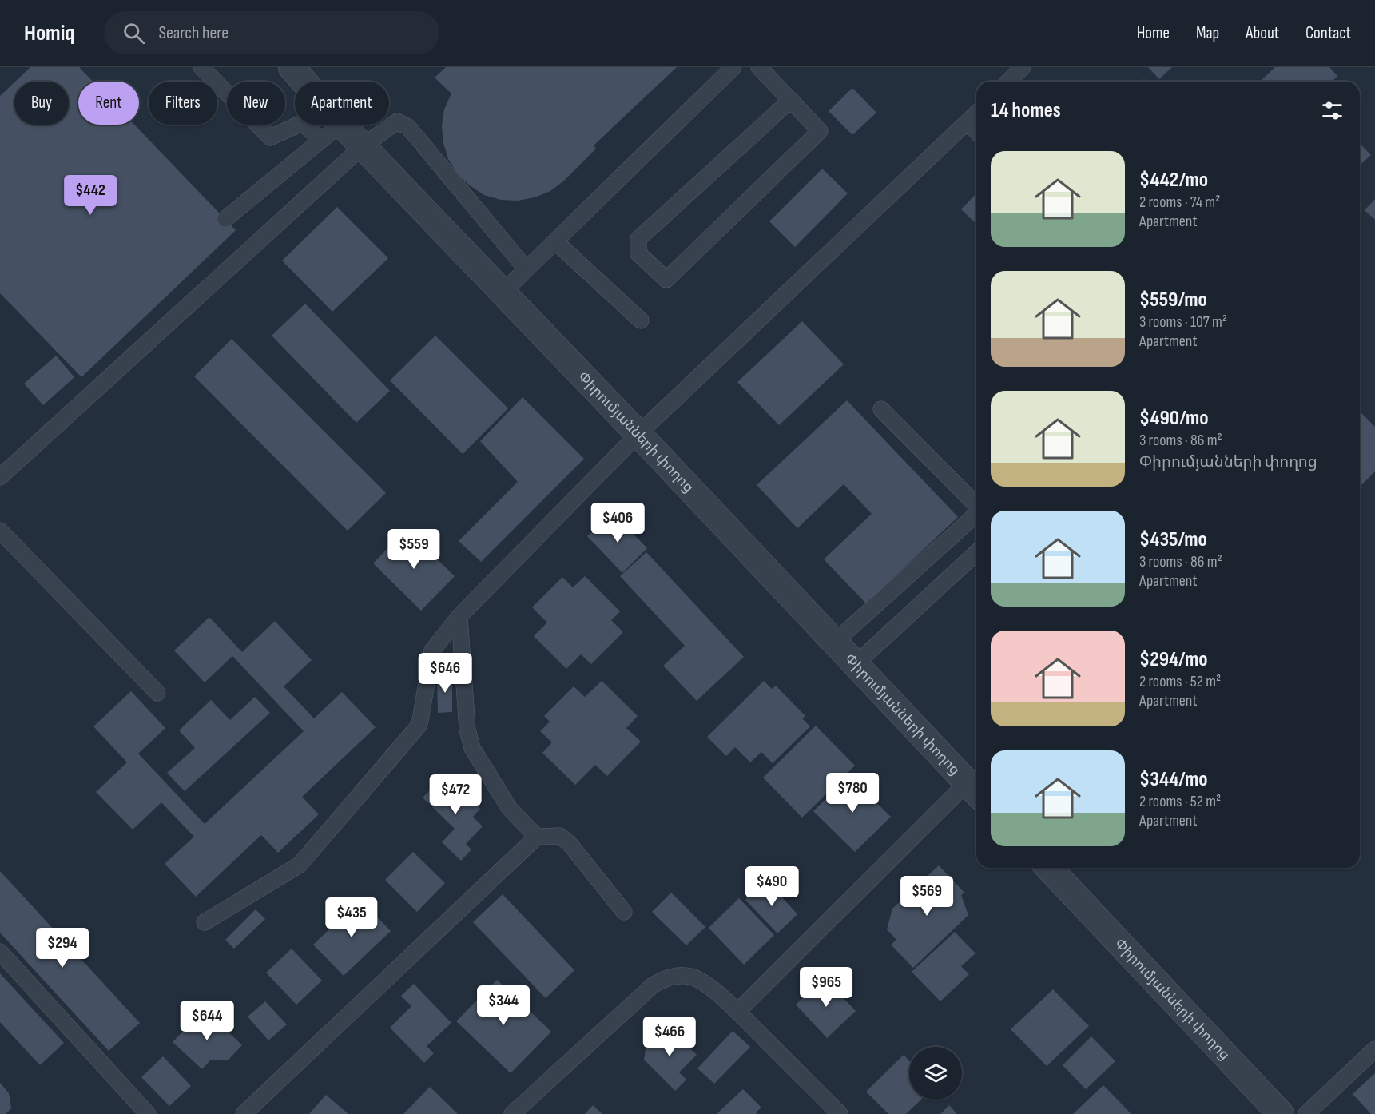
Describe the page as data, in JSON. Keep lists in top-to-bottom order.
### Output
{
  "streets": {
    "street": ["Փիրումյանների փողոց"]
  },
  "page": {
    "header": "Homiq",
    "search": "Search here",
    "nav": [
      "Home",
      "Map",
      "About",
      "Contact"
    ],
    "chip": [
      "Buy",
      "Rent",
      "Filters",
      "New",
      "Apartment"
    ],
    "heading": "14 homes",
    "list": [
      {
        "name": "$442/mo",
        "note": "2 rooms · 74 m² · Apartment"
      },
      {
        "name": "$559/mo",
        "note": "3 rooms · 107 m² · Apartment"
      },
      {
        "name": "$490/mo",
        "note": "3 rooms · 86 m² · Փիրումյանների փողոց"
      },
      {
        "name": "$435/mo",
        "note": "3 rooms · 86 m² · Apartment"
      },
      {
        "name": "$294/mo",
        "note": "2 rooms · 52 m² · Apartment"
      },
      {
        "name": "$344/mo",
        "note": "2 rooms · 52 m² · Apartment"
      }
    ],
    "price": [
      "$442",
      "$406",
      "$559",
      "$646",
      "$780",
      "$472",
      "$490",
      "$569",
      "$435",
      "$294",
      "$965",
      "$344",
      "$644",
      "$466"
    ]
  }
}
